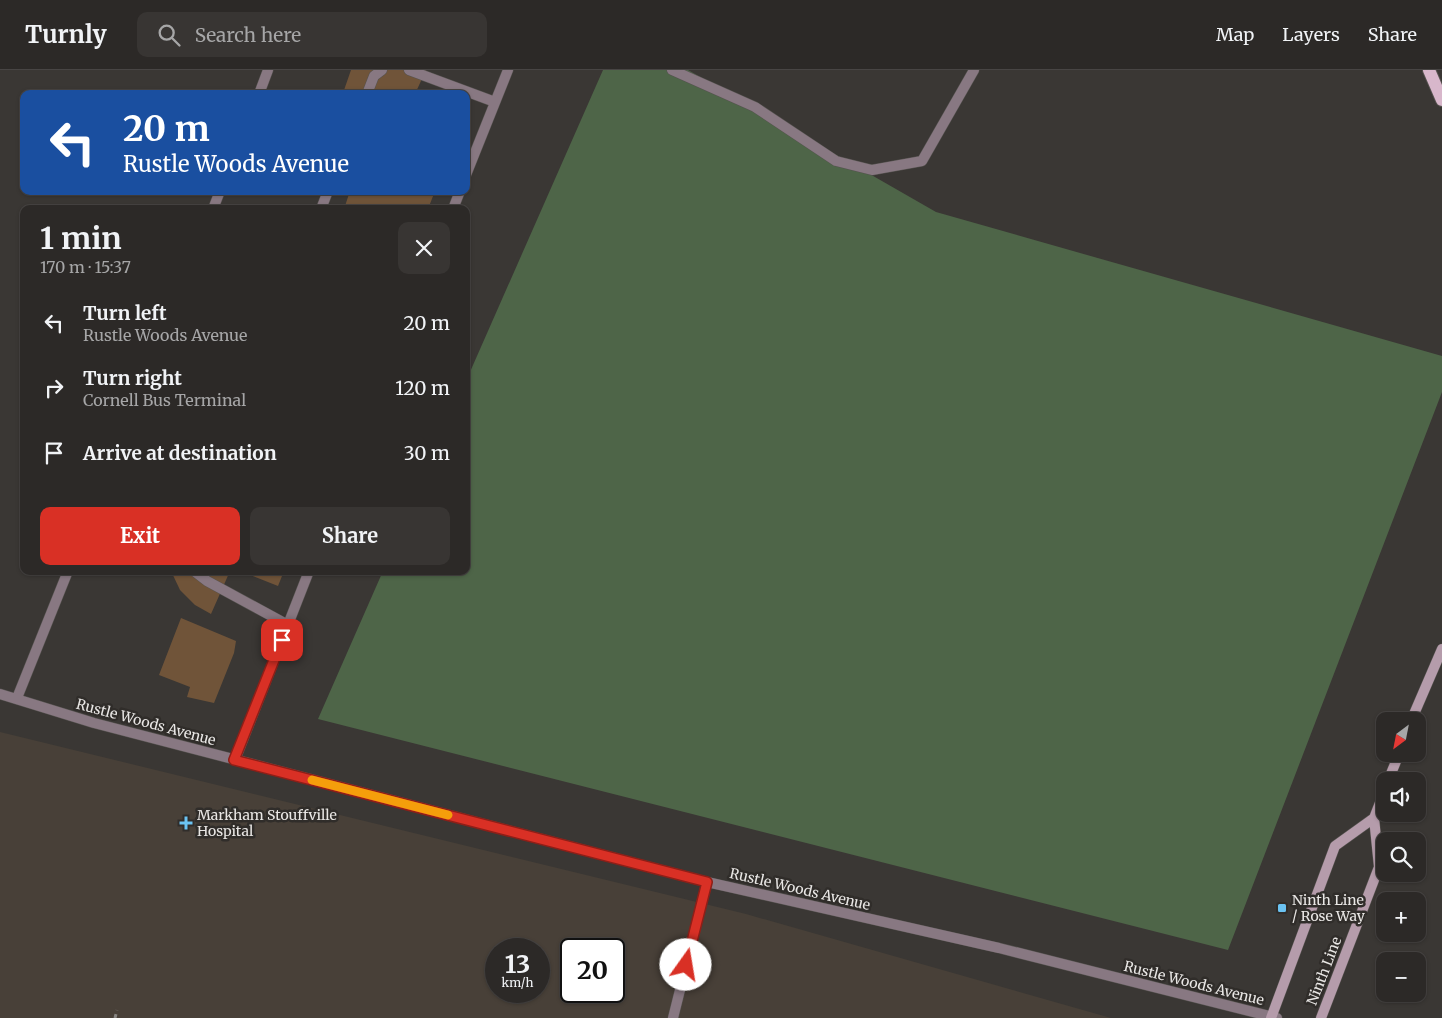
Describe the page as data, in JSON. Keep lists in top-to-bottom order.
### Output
{
  "streets": {
    "main road": ["Ninth Line"],
    "lane": ["Rustle Woods Avenue"]
  },
  "places": {
    "health": ["Markham Stouffville Hospital"],
    "transit": ["Ninth Line / Rose Way"]
  },
  "north": "bottom left",
  "page": {
    "header": "Turnly",
    "search": "Search here",
    "nav": ["Map", "Layers", "Share"],
    "turn": ["20 m", "Rustle Woods Avenue"],
    "heading": ["1 min", "170 m · 15:37"],
    "list": [
      {
        "name": "Turn left",
        "note": "Rustle Woods Avenue",
        "value": "20 m"
      },
      {
        "name": "Turn right",
        "note": "Cornell Bus Terminal",
        "value": "120 m"
      },
      {
        "name": "Arrive at destination",
        "value": "30 m"
      }
    ],
    "buttons": ["Exit", "Share"],
    "map_buttons": ["+", "−"],
    "speed": "13 km/h",
    "limit": "20"
  }
}
